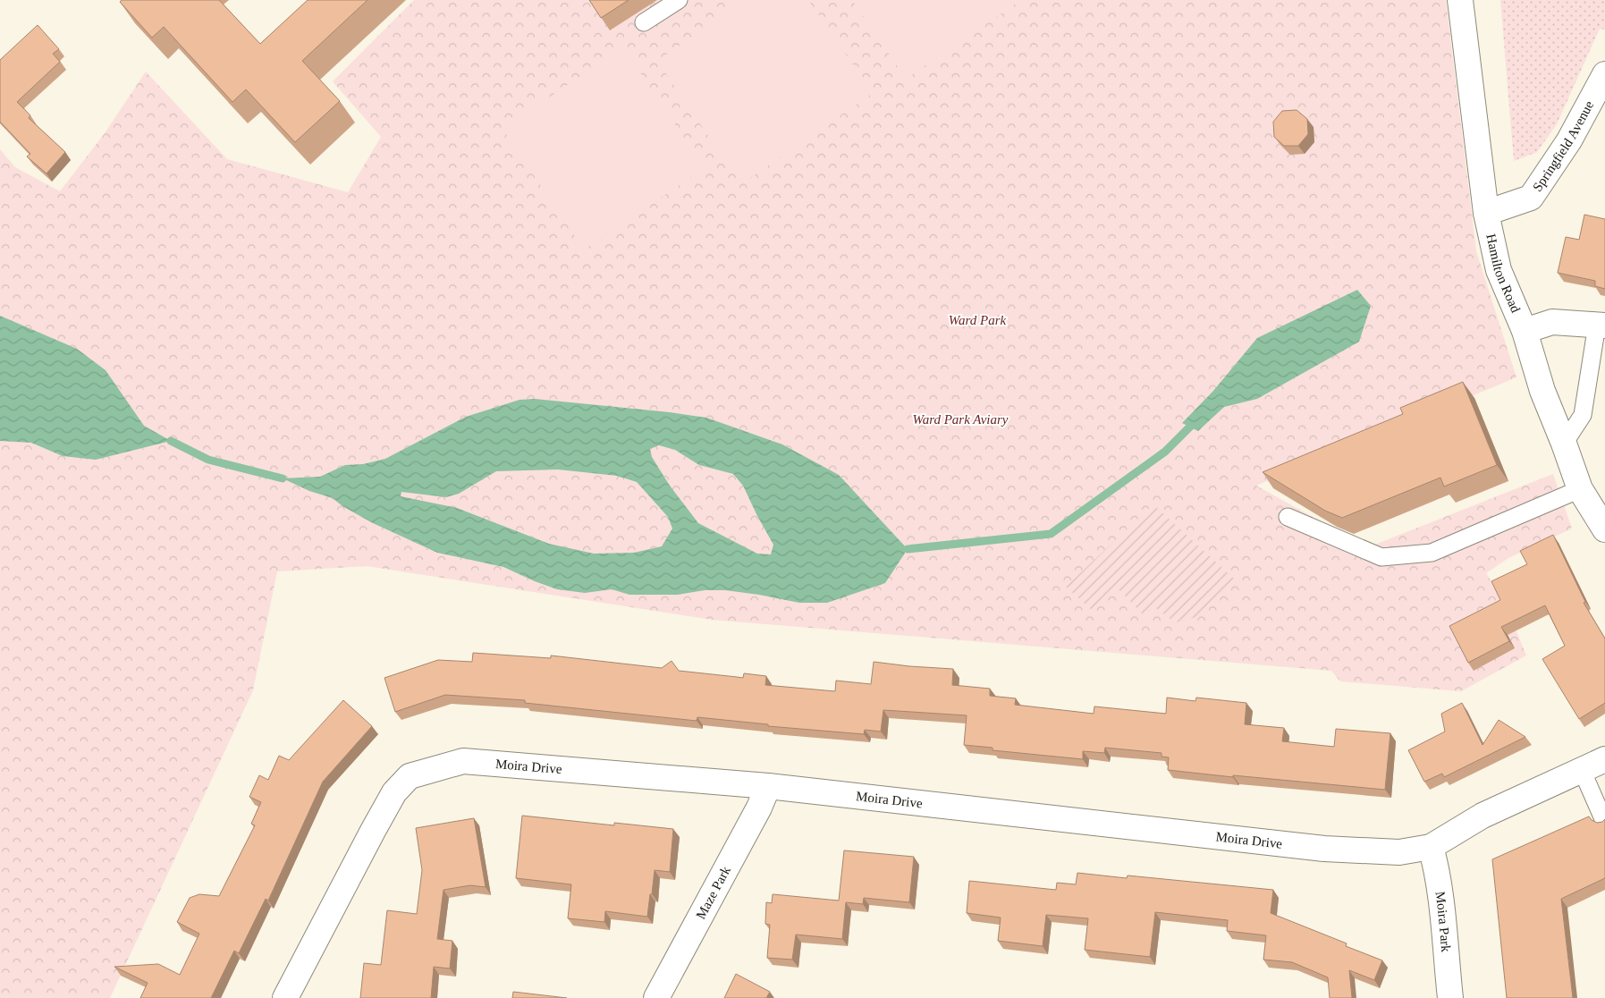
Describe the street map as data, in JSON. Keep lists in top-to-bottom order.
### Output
{
  "streets": {
    "street": [
      "Springfield Avenue",
      "Hamilton Road",
      "Moira Drive",
      "Maze Park",
      "Moira Park"
    ]
  },
  "crossings": [
    ["Springfield Avenue", "Hamilton Road"],
    ["Moira Drive", "Maze Park"],
    ["Moira Drive", "Moira Park"]
  ],
  "parks": ["Ward Park", "Ward Park Aviary"]
}
